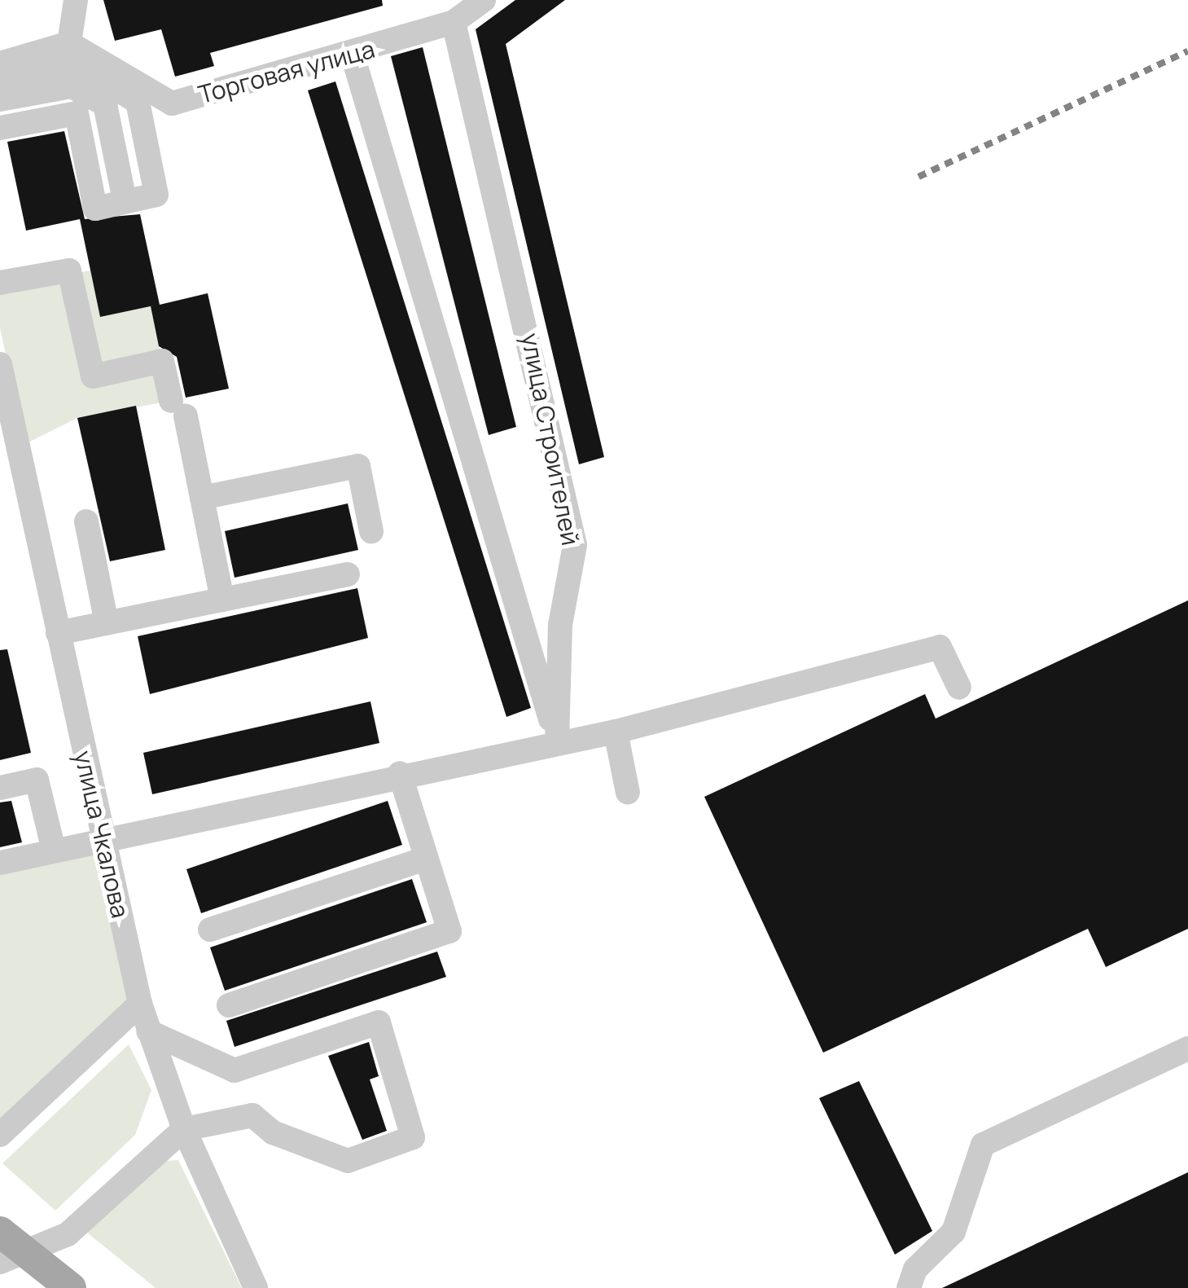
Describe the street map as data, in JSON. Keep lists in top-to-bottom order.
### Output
{
  "streets": {
    "street": ["Торговая улица", "улица Строителей", "улица Чкалова"]
  },
  "crossings": [
    ["Торговая улица", "улица Строителей"]
  ]
}
